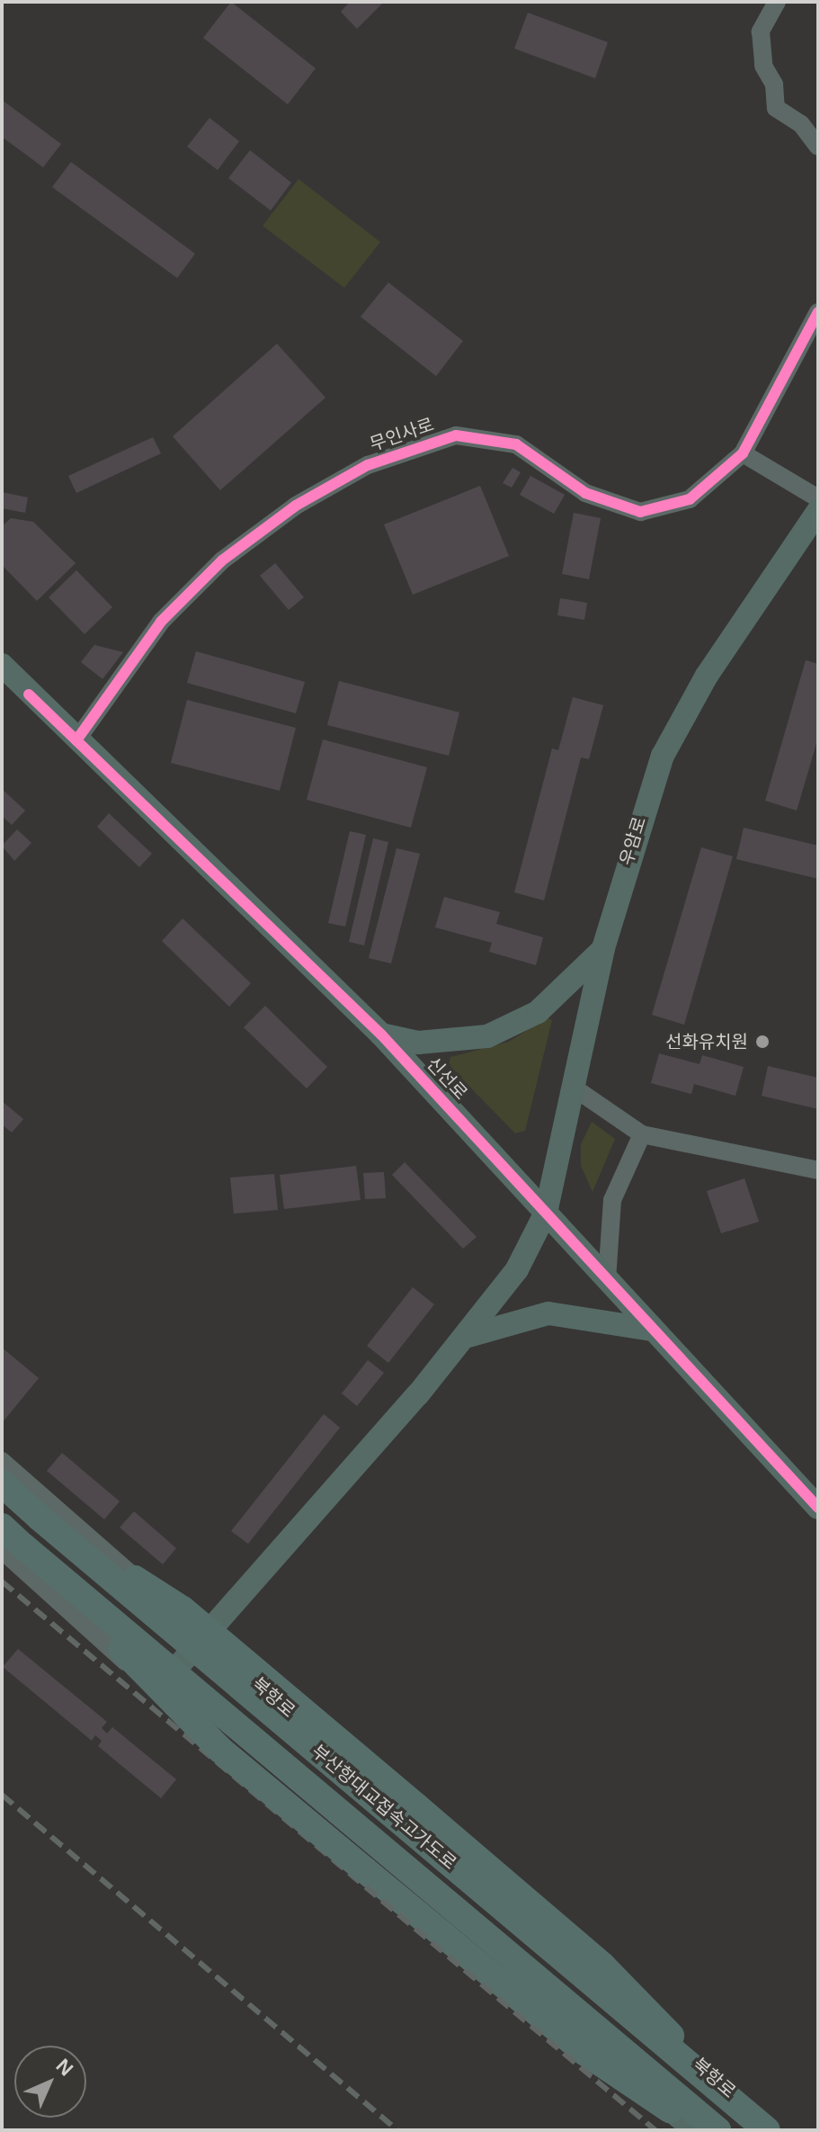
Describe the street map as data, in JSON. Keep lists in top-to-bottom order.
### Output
{
  "streets": {
    "highway": ["부산항대교접속고가도로"],
    "main road": ["우암로", "신선로", "북항로"],
    "street": ["무인사로"]
  },
  "crossings": [
    ["무인사로", "신선로"],
    ["우암로", "신선로"],
    ["우암로", "북항로"]
  ],
  "places": ["선화유치원"],
  "north": "top right"
}
